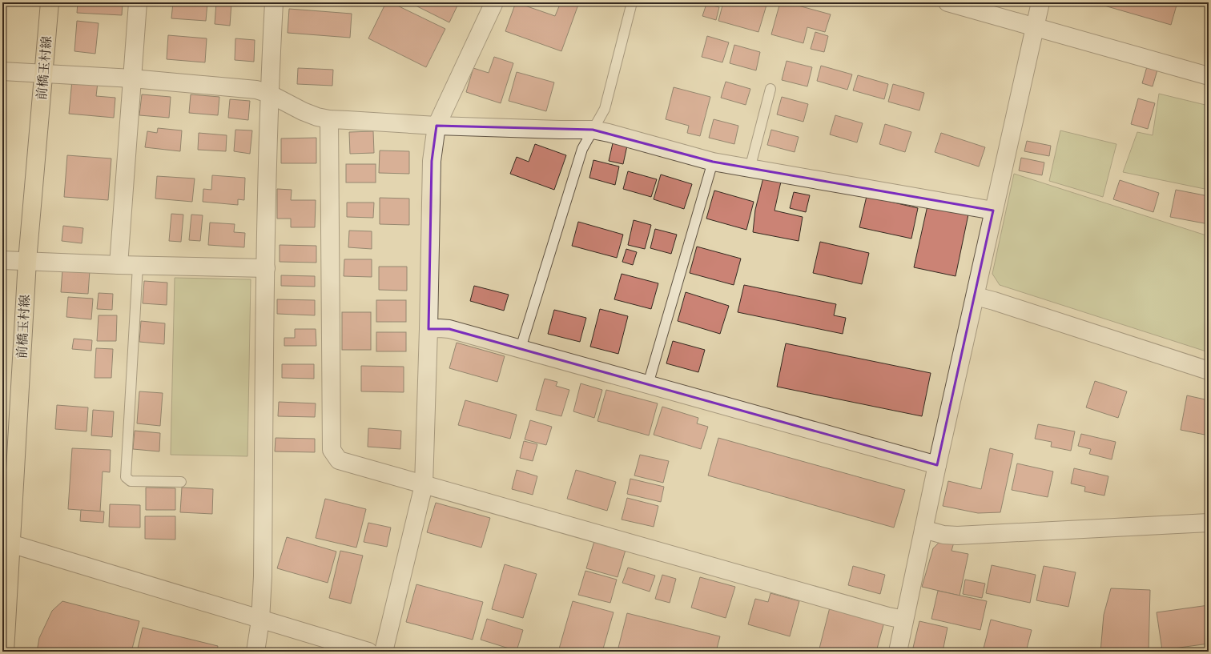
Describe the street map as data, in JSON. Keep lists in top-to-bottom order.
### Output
{
  "streets": {
    "main road": ["前橋玉村線"]
  }
}
